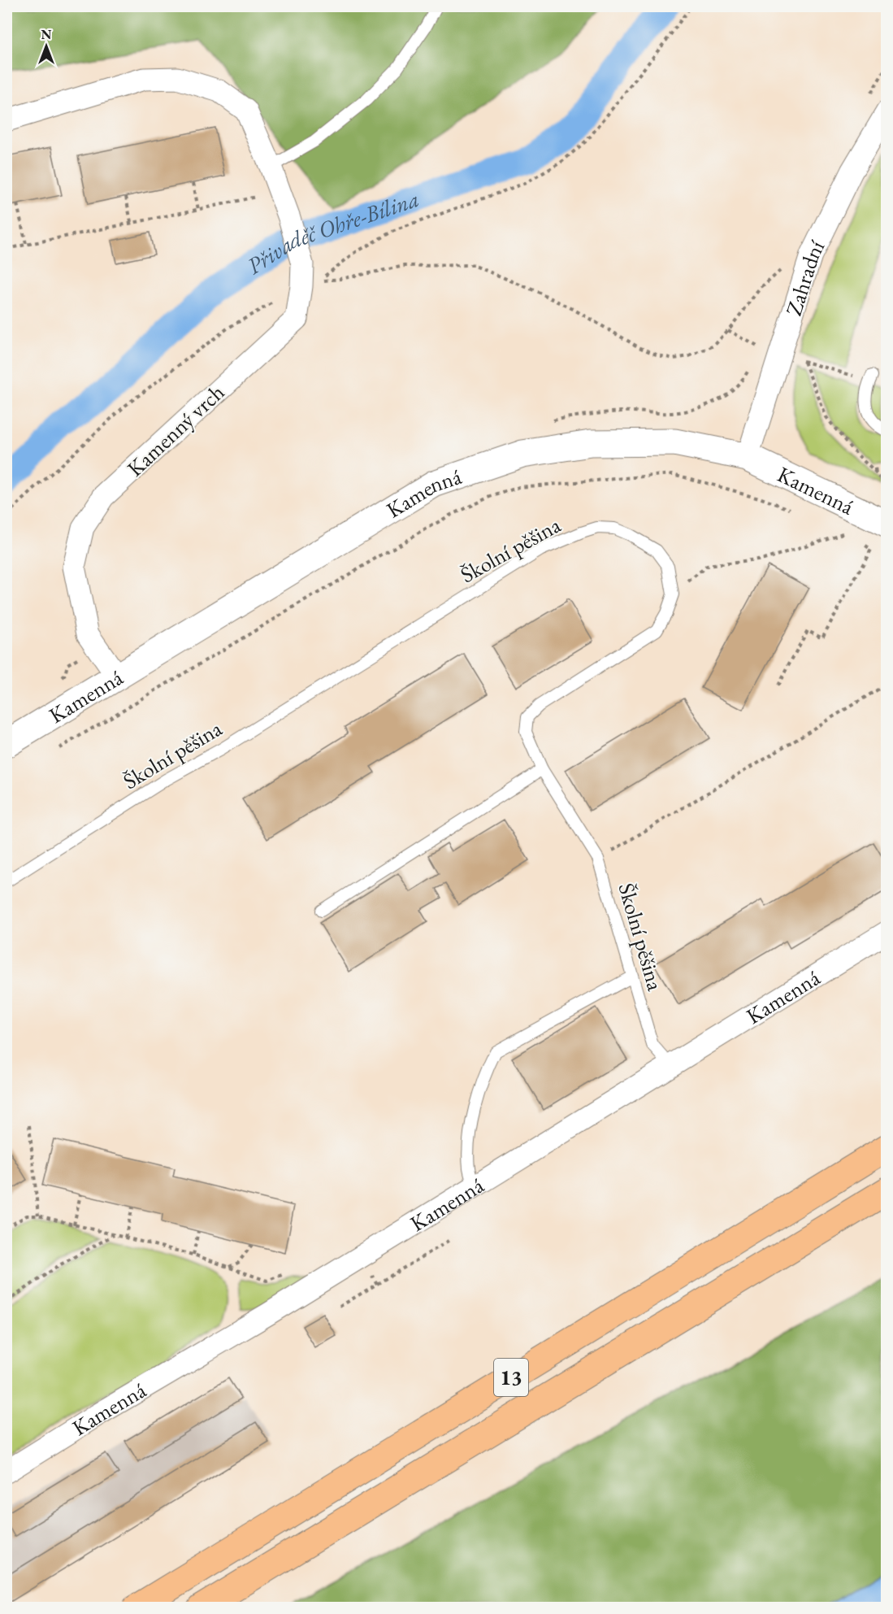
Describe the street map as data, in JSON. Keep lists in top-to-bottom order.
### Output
{
  "streets": {
    "highway": ["13"],
    "street": ["Zahradní", "Kamenný vrch", "Kamenná"],
    "lane": ["Školní pěšina"]
  },
  "crossings": [
    ["Zahradní", "Kamenná"],
    ["Kamenný vrch", "Kamenná"],
    ["Kamenná", "Školní pěšina"]
  ],
  "water": ["Přivaděč Ohře-Bílina"],
  "north": "top"
}
